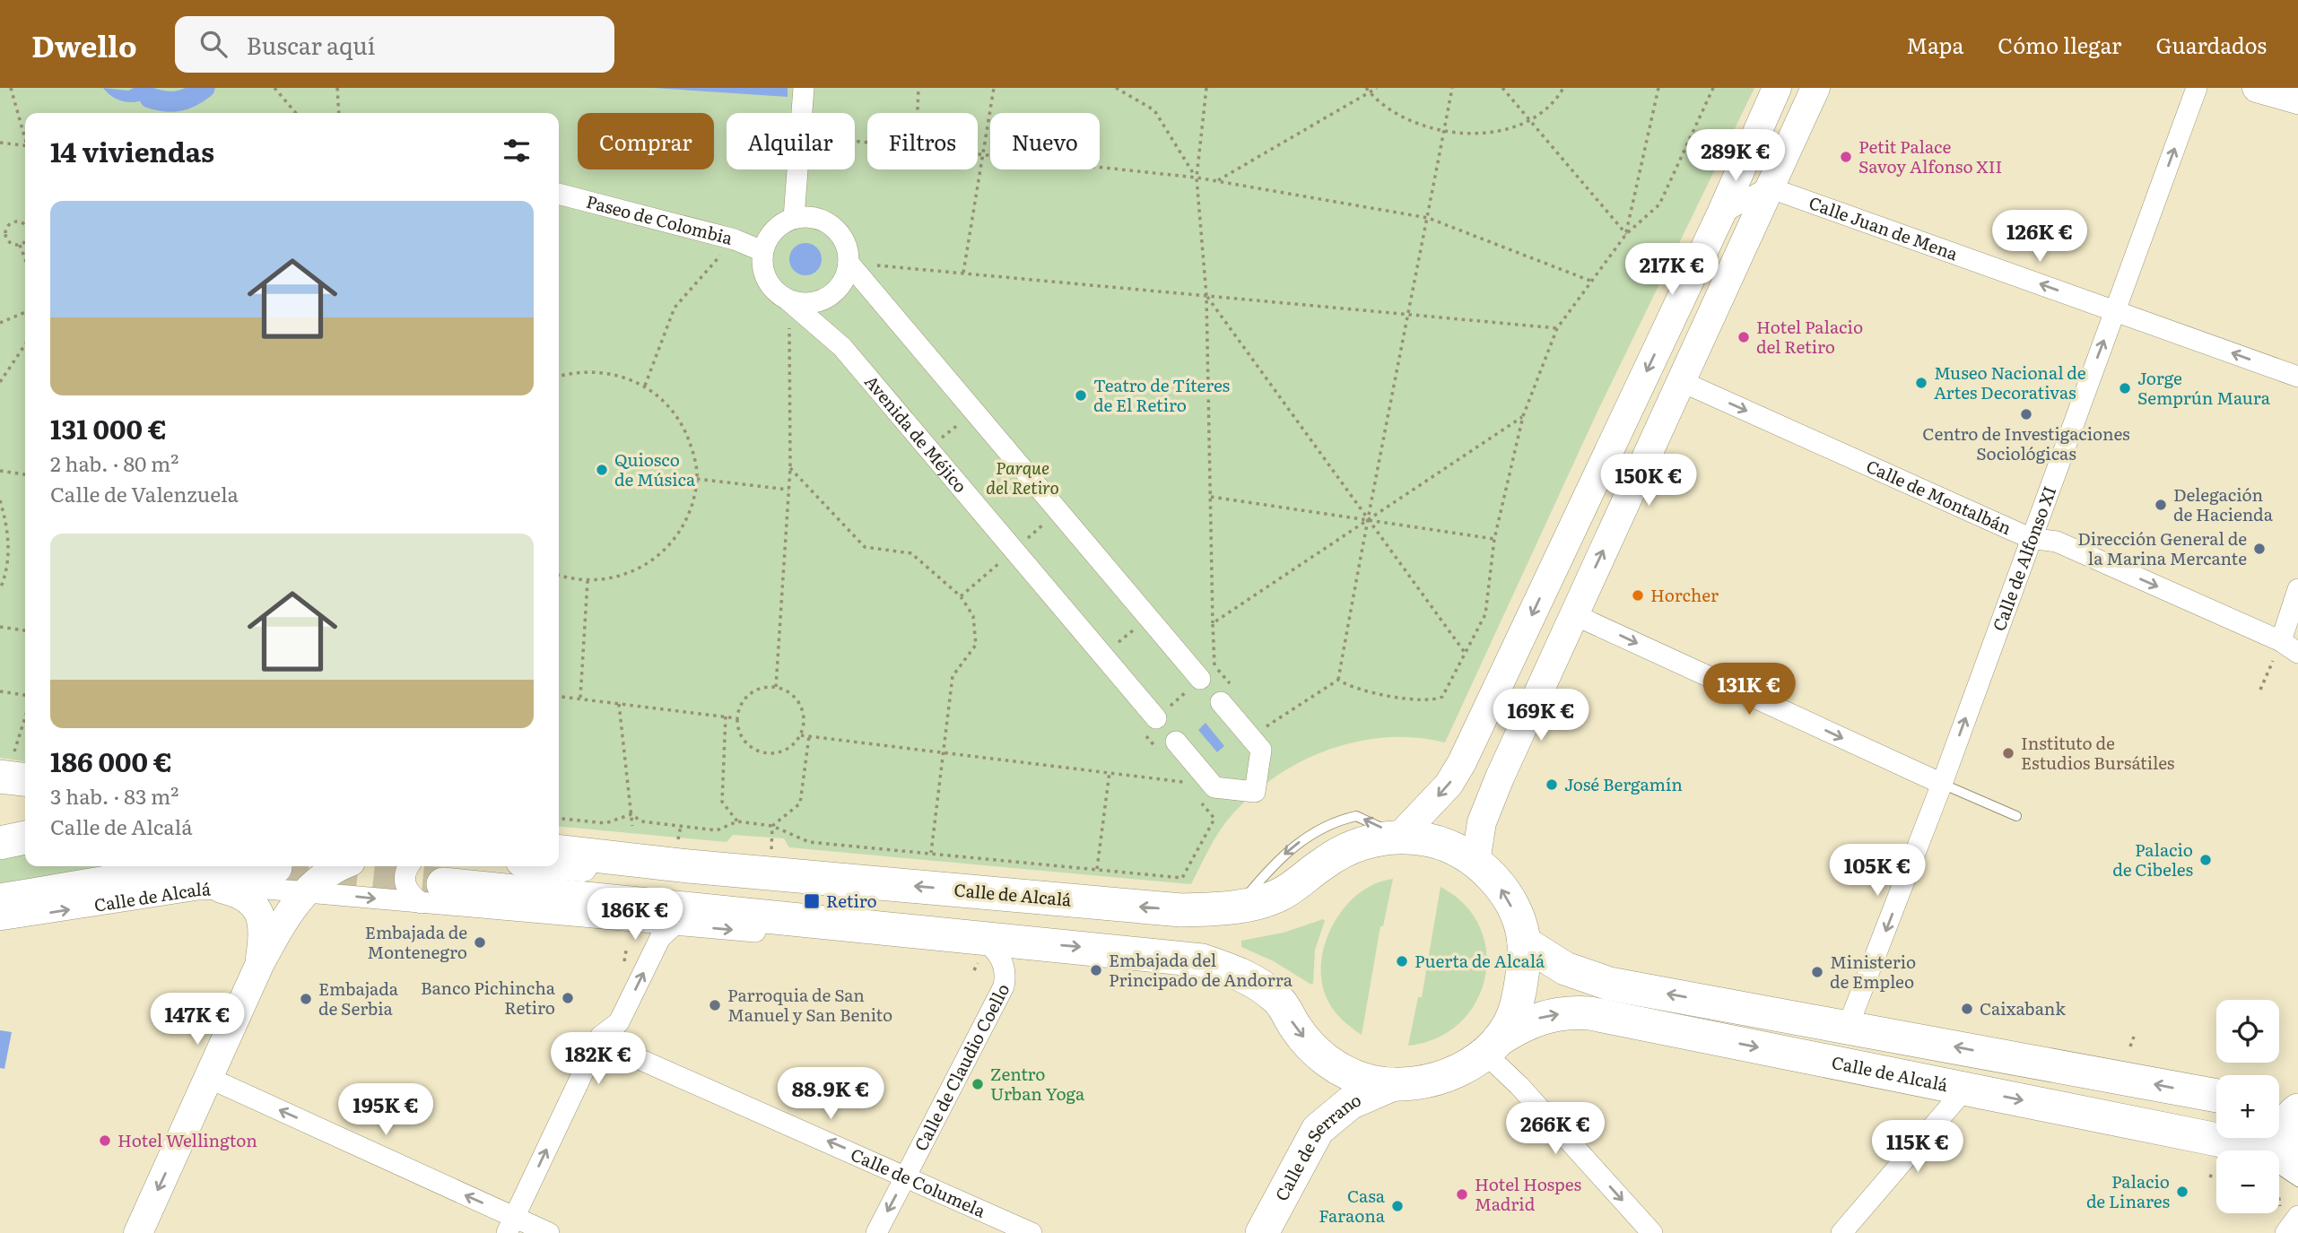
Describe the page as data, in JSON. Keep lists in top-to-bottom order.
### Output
{
  "streets": {
    "main road": ["Calle de Alcalá", "Calle de Serrano"],
    "street": [
      "Paseo de Colombia",
      "Calle Juan de Mena",
      "Avenida de Méjico",
      "Calle de Montalbán",
      "Calle de Alfonso XI",
      "Calle de Claudio Coello",
      "Calle de Columela"
    ]
  },
  "crossings": [
    ["Paseo de Colombia", "Avenida de Méjico"],
    ["Calle Juan de Mena", "Calle de Alfonso XI"],
    ["Calle de Montalbán", "Calle de Alfonso XI"],
    ["Calle de Alcalá", "Calle de Claudio Coello"],
    ["Calle de Alcalá", "Calle de Serrano"],
    ["Calle de Claudio Coello", "Calle de Columela"]
  ],
  "one_way": ["Calle Juan de Mena", "Calle de Montalbán", "Calle de Columela"],
  "parks": ["Parque del Retiro"],
  "places": {
    "other": [
      "Petit Palace Savoy Alfonso XII",
      "Hotel Palacio del Retiro",
      "Museo Nacional de Artes Decorativas",
      "Jorge Semprún Maura",
      "Teatro de Títeres de El Retiro",
      "Centro de Investigaciones Sociológicas",
      "Quiosco de Música",
      "Delegación de Hacienda",
      "Dirección General de la Marina Mercante",
      "Horcher",
      "Instituto de Estudios Bursátiles",
      "José Bergamín",
      "Palacio de Cibeles",
      "Embajada de Montenegro",
      "Puerta de Alcalá",
      "Embajada del Principado de Andorra",
      "Ministerio de Empleo",
      "Banco Pichincha Retiro",
      "Embajada de Serbia",
      "Parroquia de San Manuel y San Benito",
      "Caixabank",
      "Zentro Urban Yoga",
      "Hotel Wellington",
      "Palacio de Linares",
      "Hotel Hospes Madrid",
      "Casa Faraona"
    ],
    "transit": ["Retiro"]
  },
  "page": {
    "header": "Dwello",
    "search": "Buscar aquí",
    "nav": ["Mapa", "Cómo llegar", "Guardados"],
    "chip": [
      "Comprar",
      "Alquilar",
      "Filtros",
      "Nuevo"
    ],
    "heading": "14 viviendas",
    "price": [
      "289K €",
      "126K €",
      "217K €",
      "150K €",
      "131K €",
      "169K €",
      "105K €",
      "186K €",
      "147K €",
      "182K €",
      "88.9K €",
      "195K €",
      "266K €",
      "115K €"
    ],
    "list": [
      {
        "name": "131 000 €",
        "note": "2 hab. · 80 m² · Calle de Valenzuela"
      },
      {
        "name": "186 000 €",
        "note": "3 hab. · 83 m² · Calle de Alcalá"
      }
    ],
    "map_buttons": ["+", "−"]
  }
}
